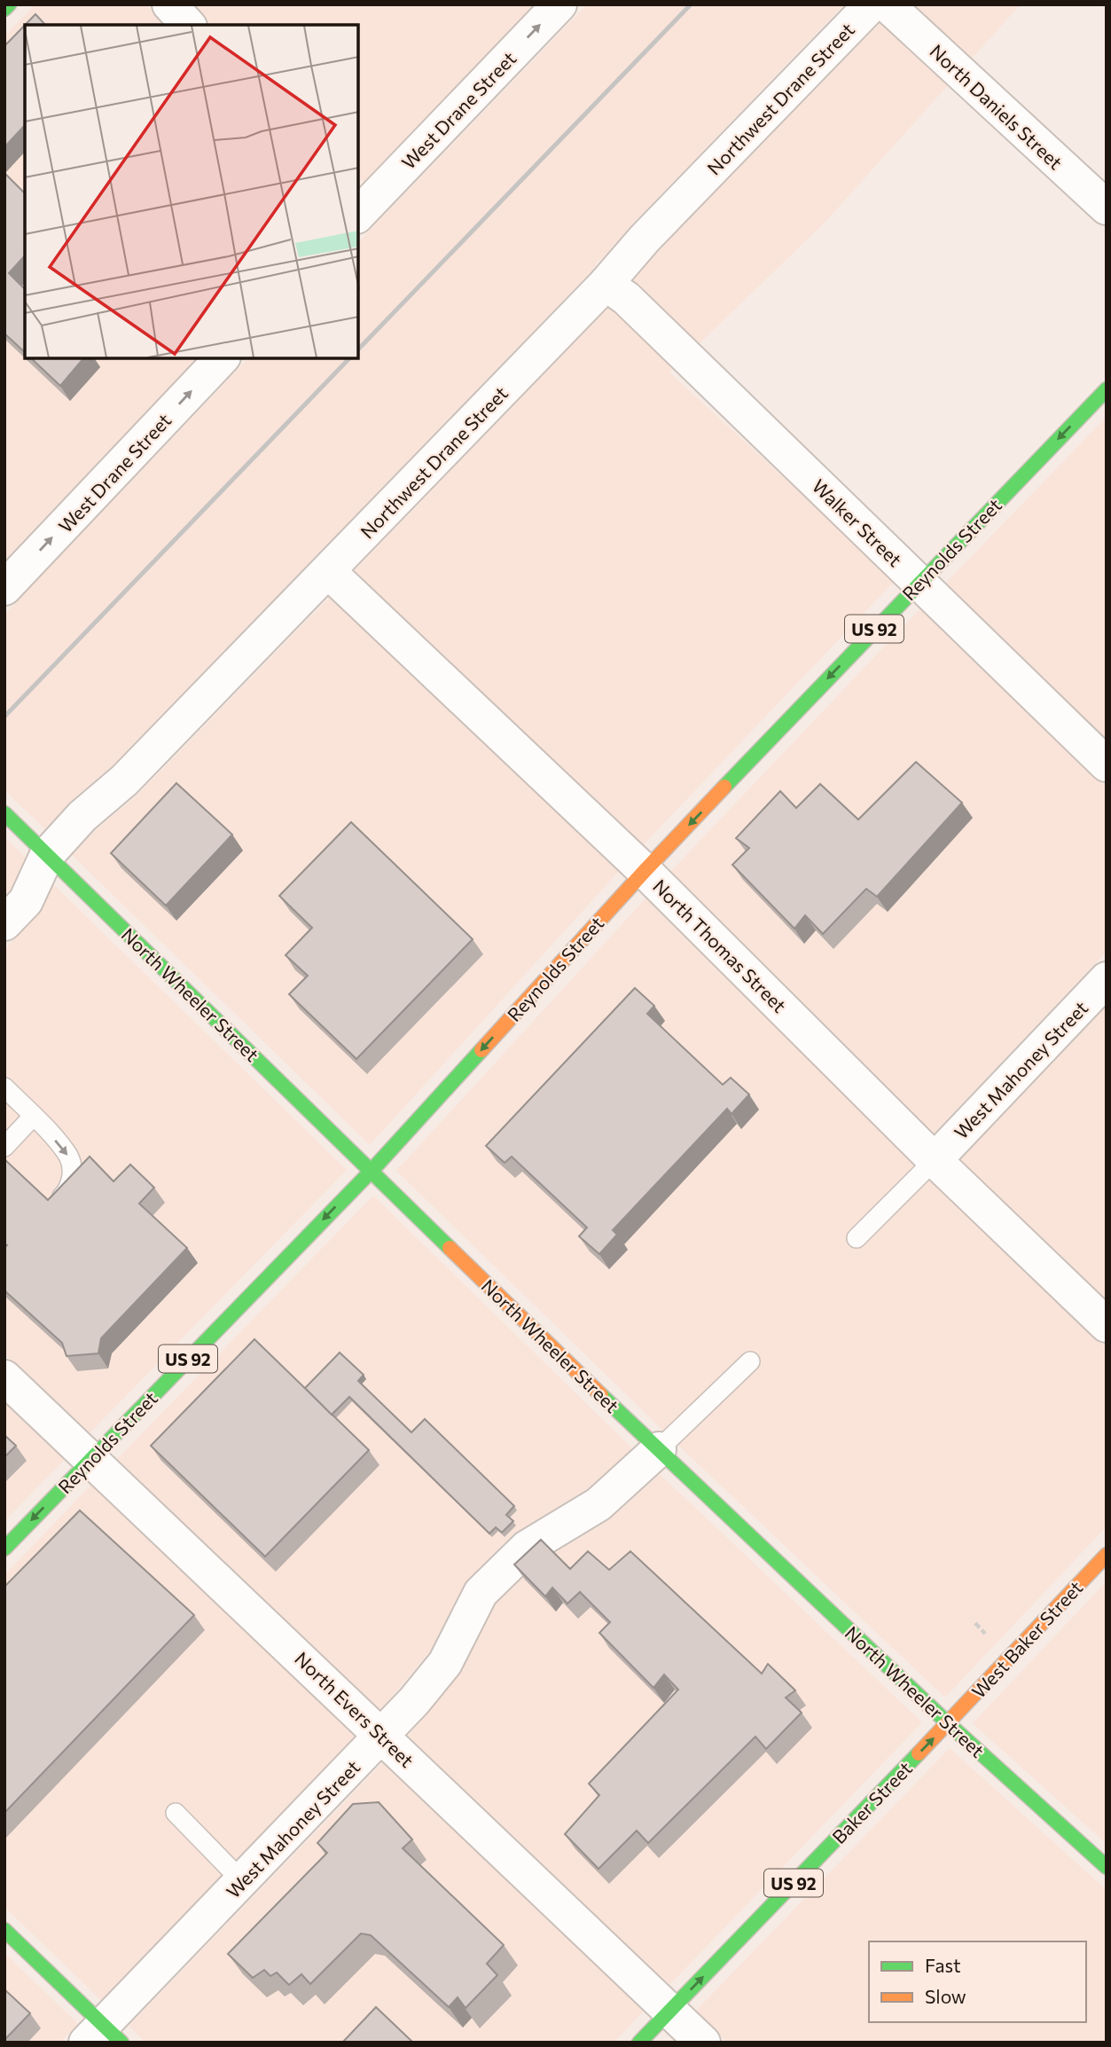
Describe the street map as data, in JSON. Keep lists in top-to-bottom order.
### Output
{
  "streets": {
    "main road": [
      "Reynolds Street",
      "US 92",
      "North Wheeler Street",
      "West Baker Street",
      "Baker Street"
    ],
    "street": [
      "Northwest Drane Street",
      "North Daniels Street",
      "West Drane Street",
      "Walker Street",
      "North Thomas Street",
      "West Mahoney Street",
      "North Evers Street"
    ]
  },
  "crossings": [
    ["Northwest Drane Street", "Walker Street"],
    ["Northwest Drane Street", "North Thomas Street"],
    ["Northwest Drane Street", "North Wheeler Street"],
    ["Walker Street", "Reynolds Street"],
    ["Reynolds Street", "North Thomas Street"],
    ["Reynolds Street", "North Wheeler Street"],
    ["Reynolds Street", "North Evers Street"],
    ["North Thomas Street", "West Mahoney Street"],
    ["North Wheeler Street", "West Mahoney Street"],
    ["North Wheeler Street", "West Baker Street"],
    ["North Wheeler Street", "Baker Street"],
    ["West Mahoney Street", "North Evers Street"],
    ["West Baker Street", "Baker Street"],
    ["North Evers Street", "Baker Street"]
  ],
  "one_way": ["West Drane Street", "Reynolds Street", "Baker Street"],
  "legend": ["Fast", "Slow"]
}
